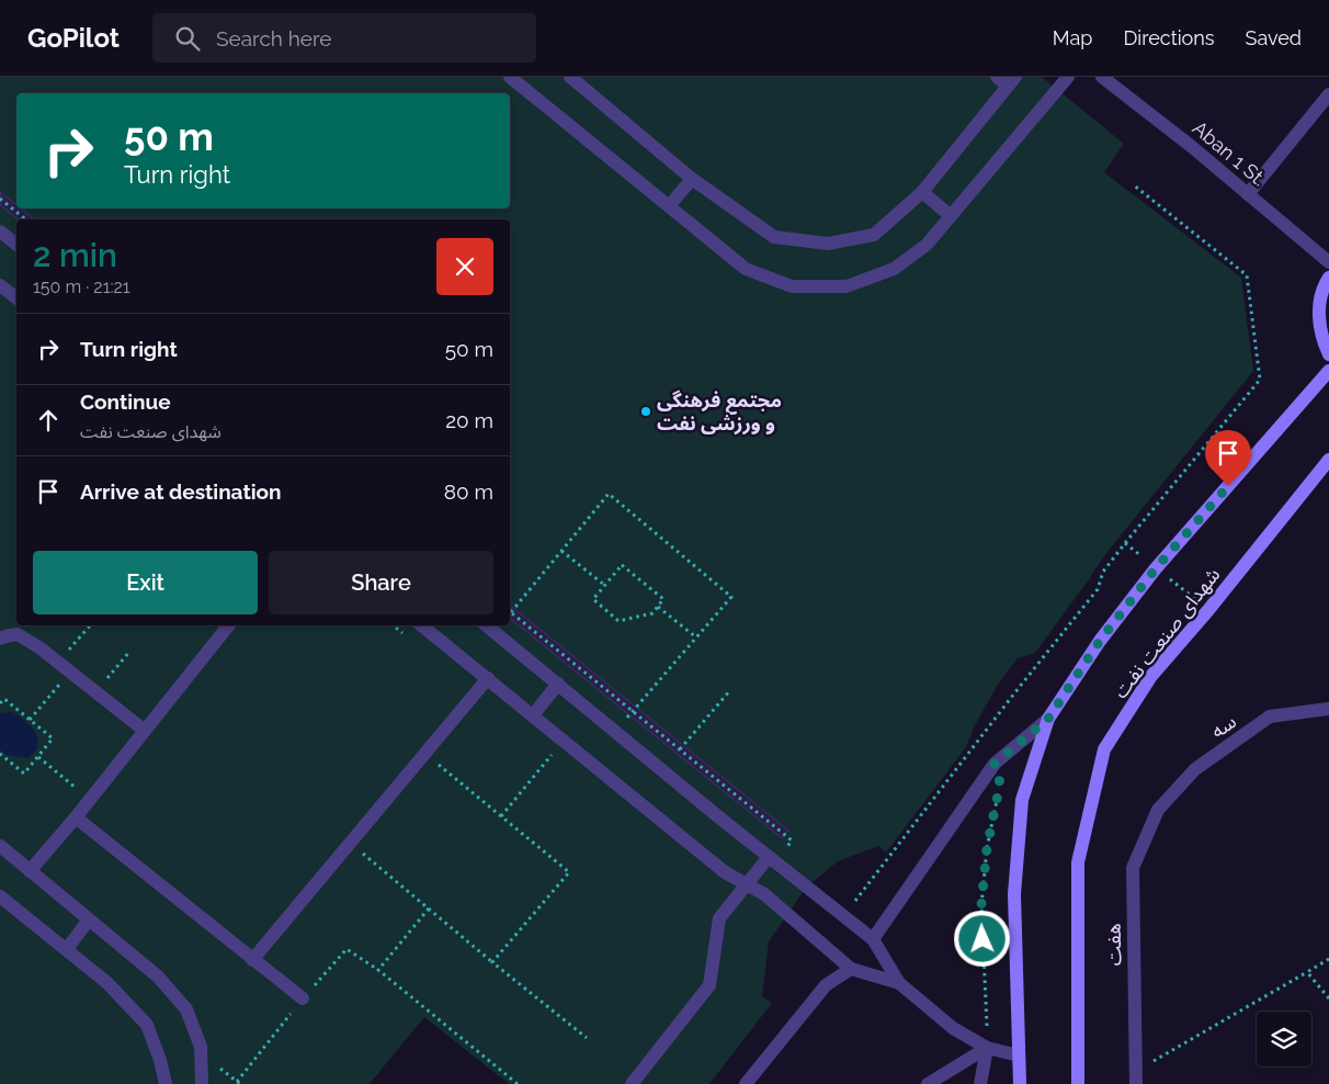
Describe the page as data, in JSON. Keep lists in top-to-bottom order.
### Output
{
  "streets": {
    "main road": ["شهدای صنعت نفت"],
    "street": ["Aban 1 St.", "سه", "هفت"]
  },
  "crossings": [
    ["سه", "هفت"]
  ],
  "places": ["مجتمع فرهنگى و ورزشى نفت"],
  "page": {
    "header": "GoPilot",
    "search": "Search here",
    "nav": ["Map", "Directions", "Saved"],
    "turn": ["50 m", "Turn right"],
    "heading": ["2 min", "150 m · 21:21"],
    "list": [
      {
        "name": "Turn right",
        "value": "50 m"
      },
      {
        "name": "Continue",
        "note": "شهدای صنعت نفت",
        "value": "20 m"
      },
      {
        "name": "Arrive at destination",
        "value": "80 m"
      }
    ],
    "buttons": ["Exit", "Share"]
  }
}
